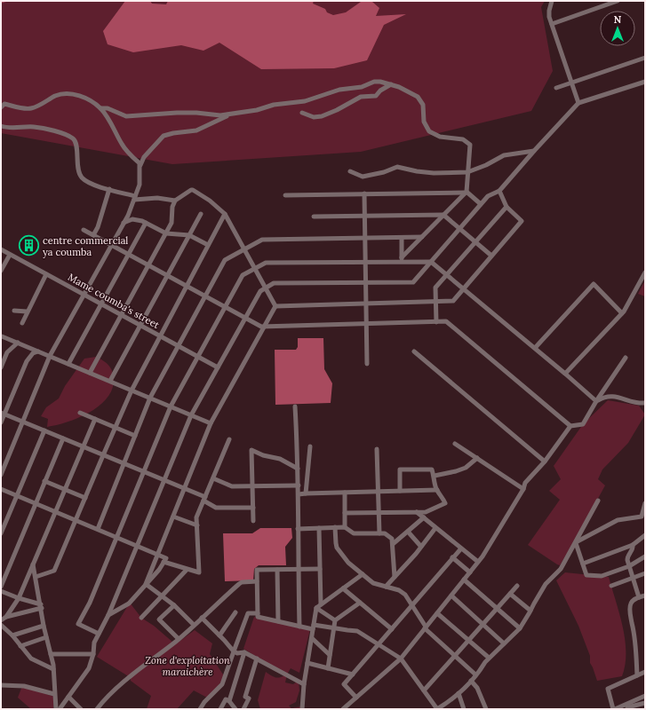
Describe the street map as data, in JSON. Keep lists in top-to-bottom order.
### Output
{
  "streets": {
    "street": ["Mame coumba's street"]
  },
  "parks": ["Zone d'exploitation maraichère"],
  "places": {
    "building": ["centre commercial ya coumba"]
  },
  "north": "top"
}
